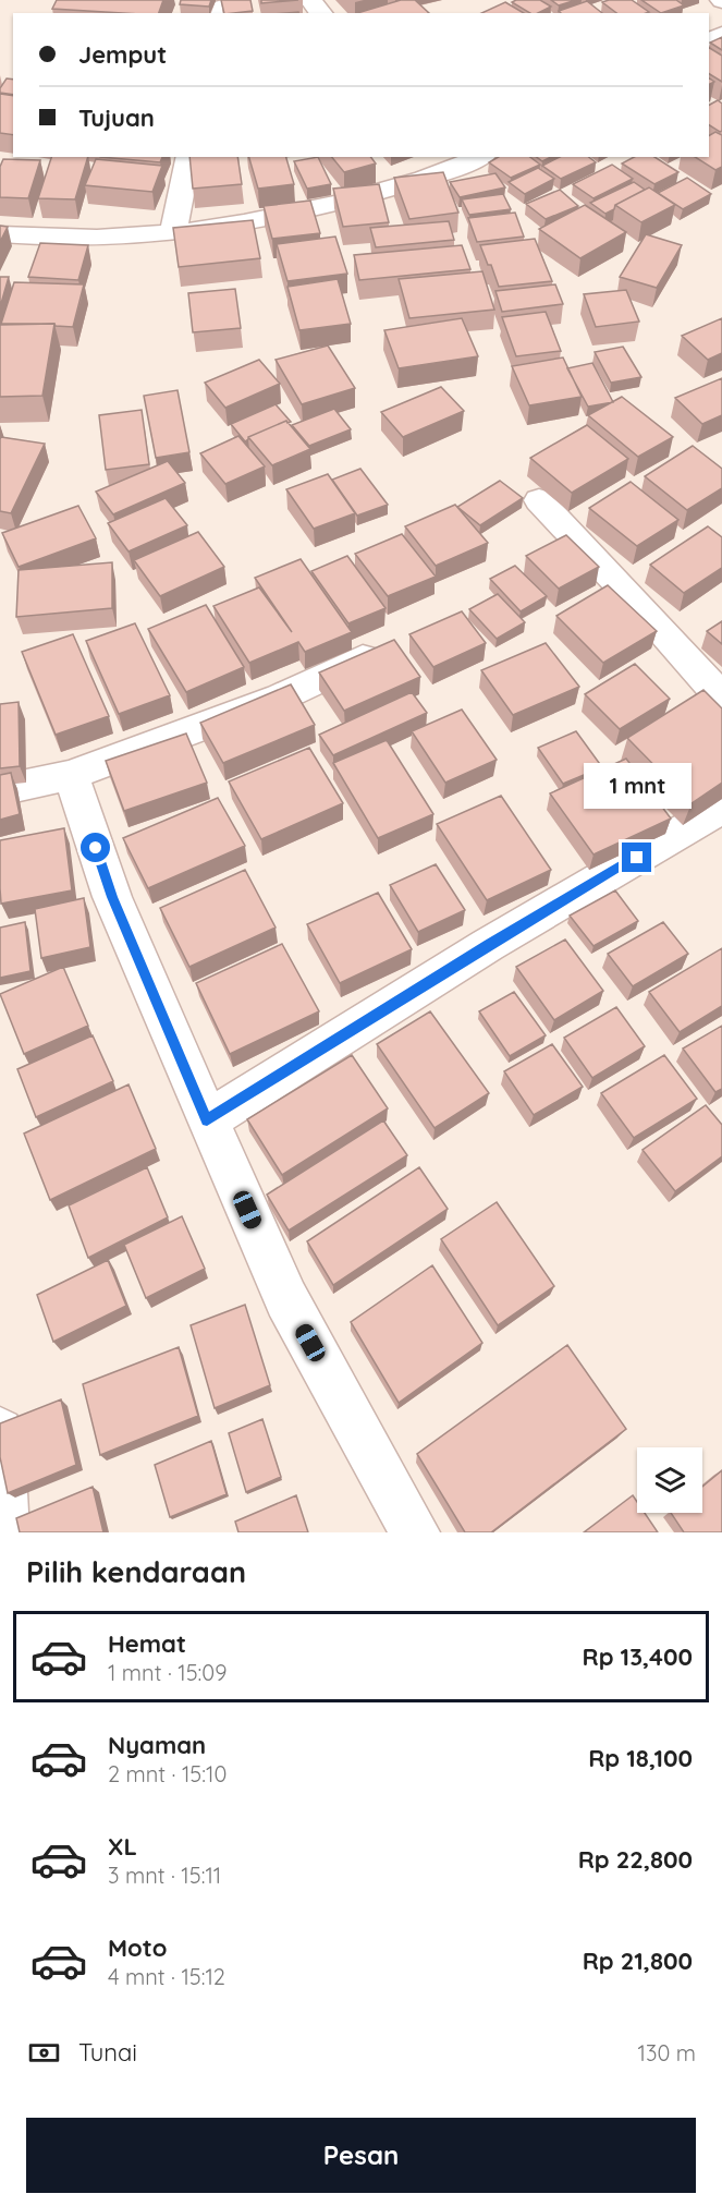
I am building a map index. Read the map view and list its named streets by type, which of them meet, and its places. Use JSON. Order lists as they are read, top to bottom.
{
  "page": {
    "banner": ["Jemput", "Tujuan"],
    "bubble": "1 mnt",
    "heading": "Pilih kendaraan",
    "list": [
      {
        "name": "Hemat",
        "note": "1 mnt · 15:09",
        "value": "Rp 13,400"
      },
      {
        "name": "Nyaman",
        "note": "2 mnt · 15:10",
        "value": "Rp 18,100"
      },
      {
        "name": "XL",
        "note": "3 mnt · 15:11",
        "value": "Rp 22,800"
      },
      {
        "name": "Moto",
        "note": "4 mnt · 15:12",
        "value": "Rp 21,800"
      }
    ],
    "pay": ["Tunai", "130 m"],
    "buttons": "Pesan"
  }
}
